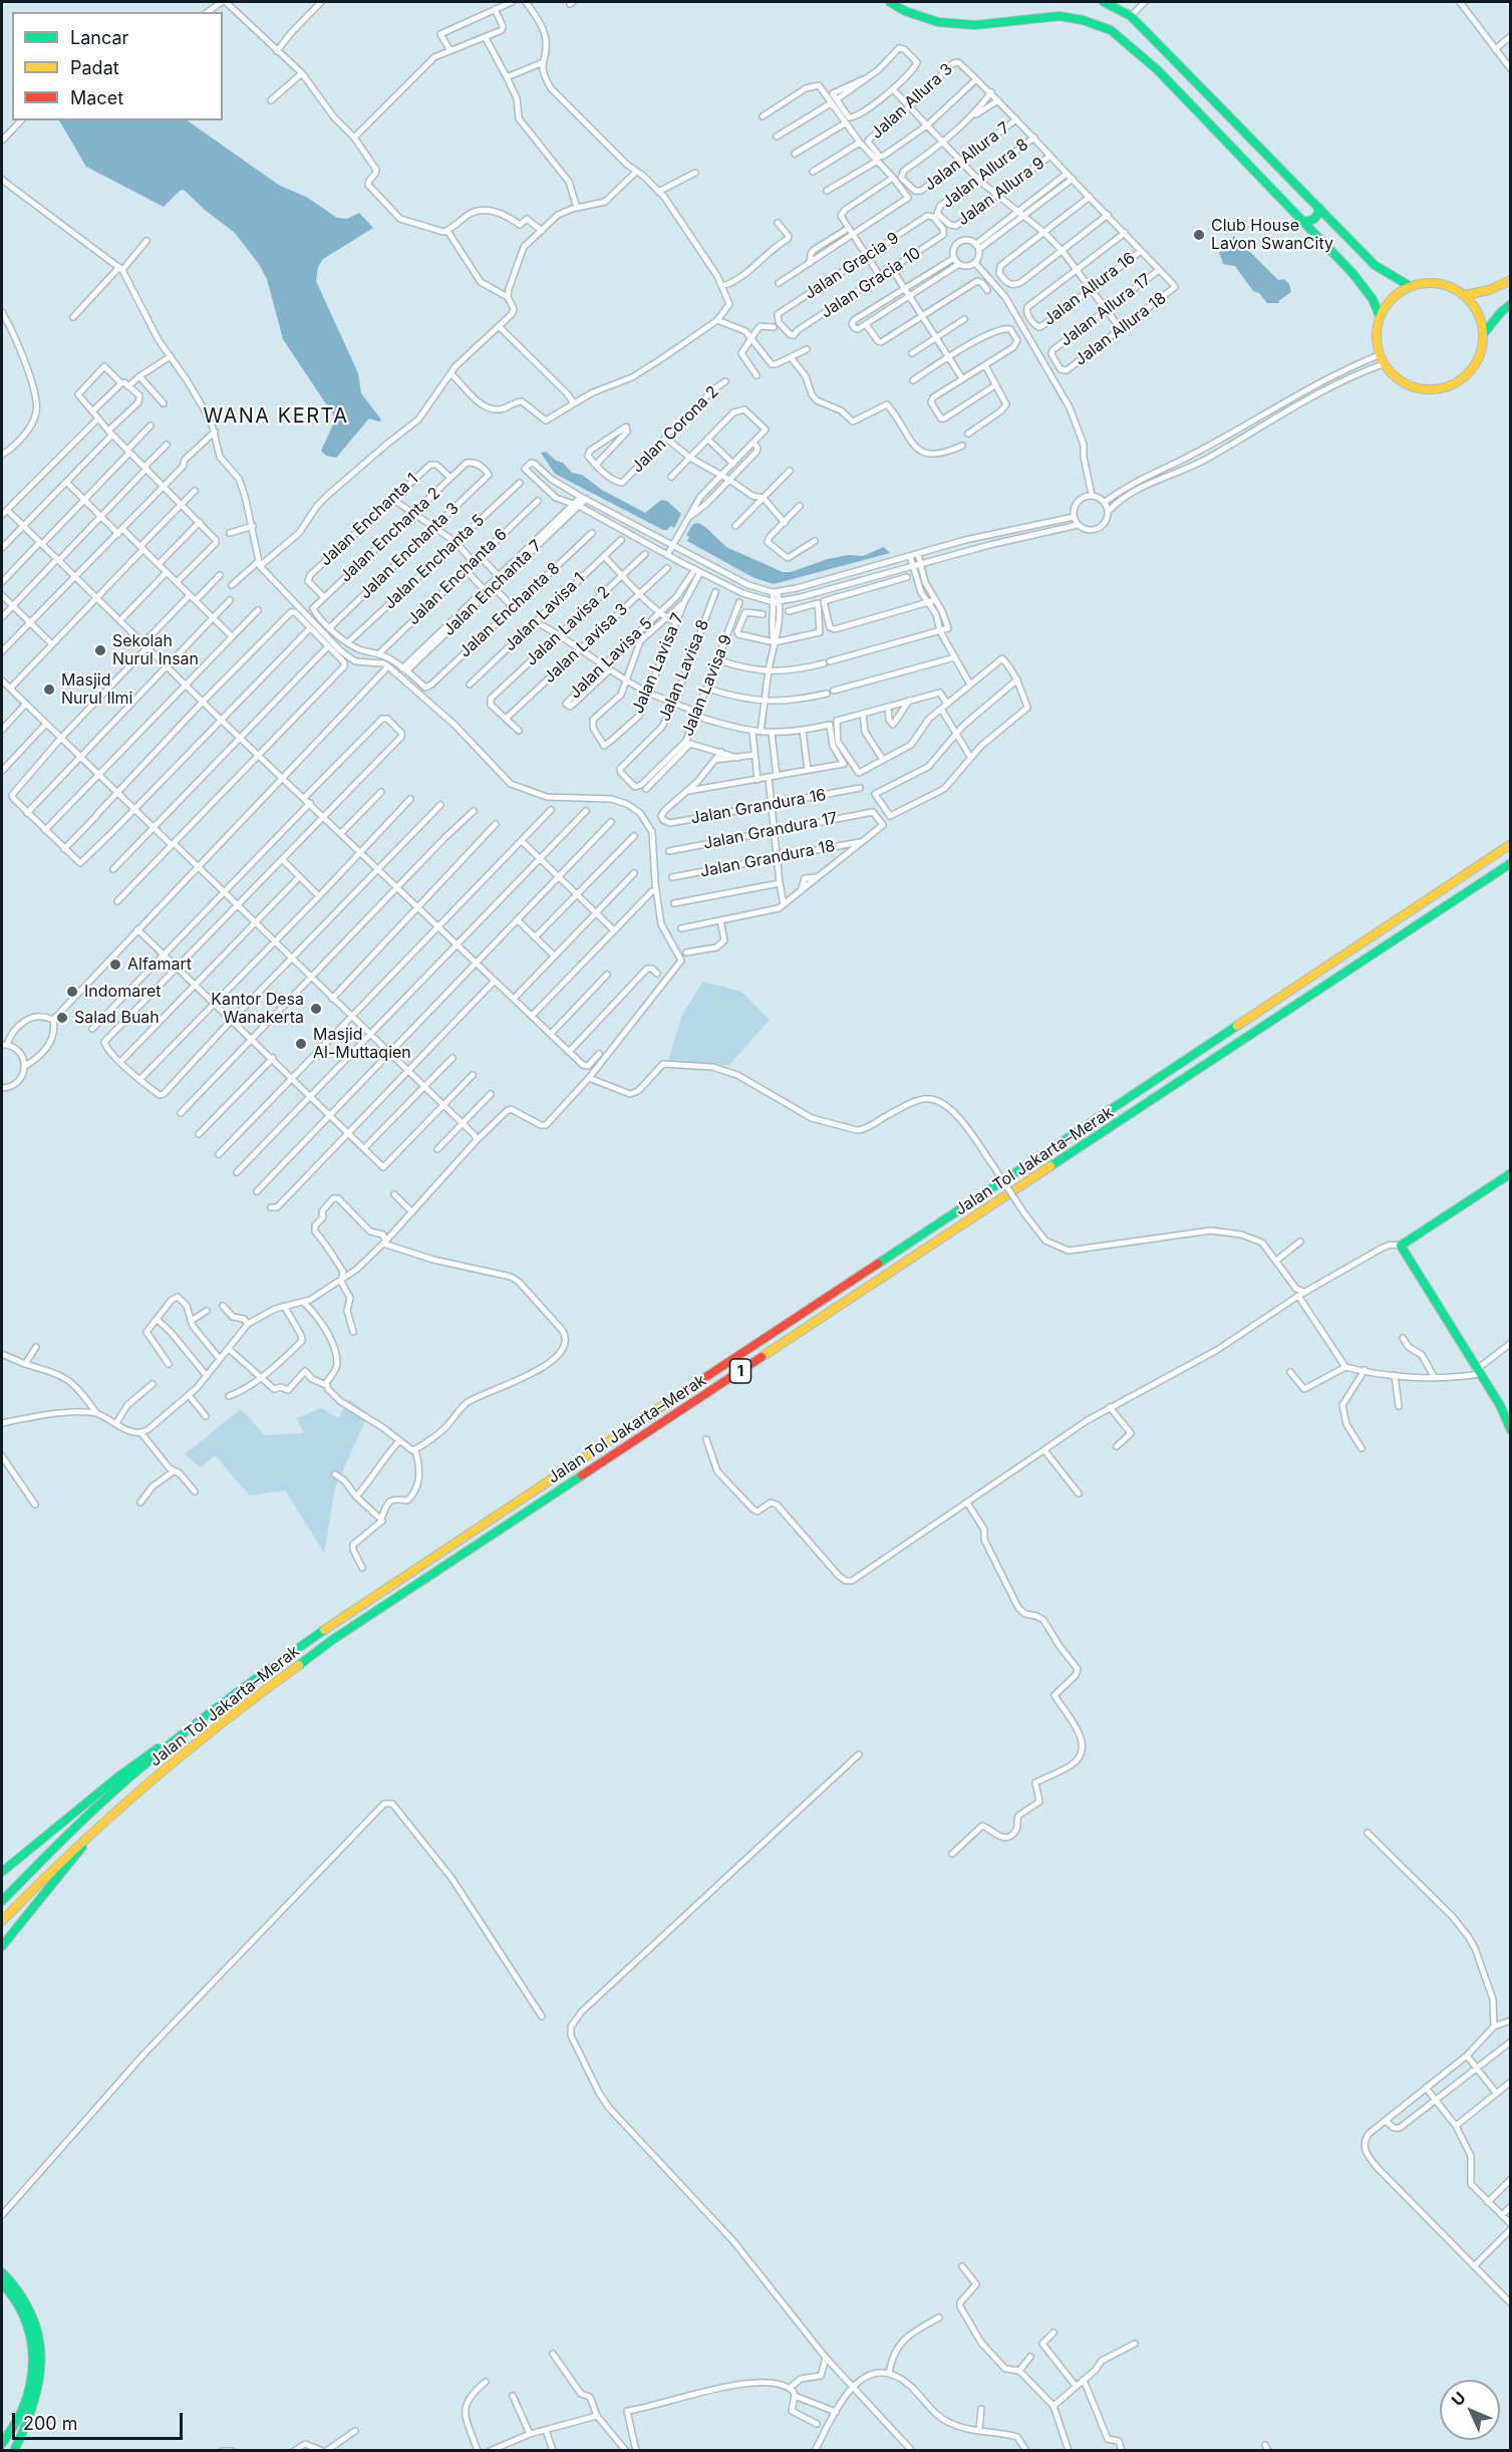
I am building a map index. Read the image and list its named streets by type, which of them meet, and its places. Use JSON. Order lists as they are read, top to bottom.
{
  "streets": {
    "main road": ["Jalan Tol Jakarta–Merak", "1"],
    "street": [
      "Jalan Allura 3",
      "Jalan Allura 7",
      "Jalan Allura 8",
      "Jalan Allura 9",
      "Jalan Gracia 9",
      "Jalan Gracia 10",
      "Jalan Allura 16",
      "Jalan Allura 17",
      "Jalan Allura 18",
      "Jalan Corona 2",
      "Jalan Enchanta 1",
      "Jalan Enchanta 2",
      "Jalan Enchanta 3",
      "Jalan Enchanta 5",
      "Jalan Enchanta 6",
      "Jalan Enchanta 7",
      "Jalan Enchanta 8",
      "Jalan Lavisa 1",
      "Jalan Lavisa 2",
      "Jalan Lavisa 3",
      "Jalan Lavisa 5",
      "Jalan Lavisa 7",
      "Jalan Lavisa 8",
      "Jalan Lavisa 9",
      "Jalan Grandura 16",
      "Jalan Grandura 17",
      "Jalan Grandura 18"
    ]
  },
  "crossings": [
    ["Jalan Allura 8", "Jalan Allura 9"],
    ["Jalan Gracia 9", "Jalan Gracia 10"],
    ["Jalan Allura 17", "Jalan Allura 18"],
    ["Jalan Enchanta 1", "Jalan Enchanta 2"],
    ["Jalan Enchanta 2", "Jalan Enchanta 3"],
    ["Jalan Enchanta 7", "Jalan Enchanta 8"],
    ["Jalan Lavisa 2", "Jalan Lavisa 3"],
    ["Jalan Lavisa 5", "Jalan Lavisa 7"],
    ["Jalan Lavisa 8", "Jalan Lavisa 9"],
    ["Jalan Grandura 17", "Jalan Grandura 18"]
  ],
  "districts": ["WANA KERTA"],
  "places": [
    "Club House Lavon SwanCity",
    "Sekolah Nurul Insan",
    "Masjid Nurul Ilmi",
    "Alfamart",
    "Indomaret",
    "Kantor Desa Wanakerta",
    "Salad Buah",
    "Masjid Al-Muttaqien"
  ],
  "legend": ["Lancar", "Padat", "Macet"],
  "scale_bar": "200 m",
  "north": "top left"
}
